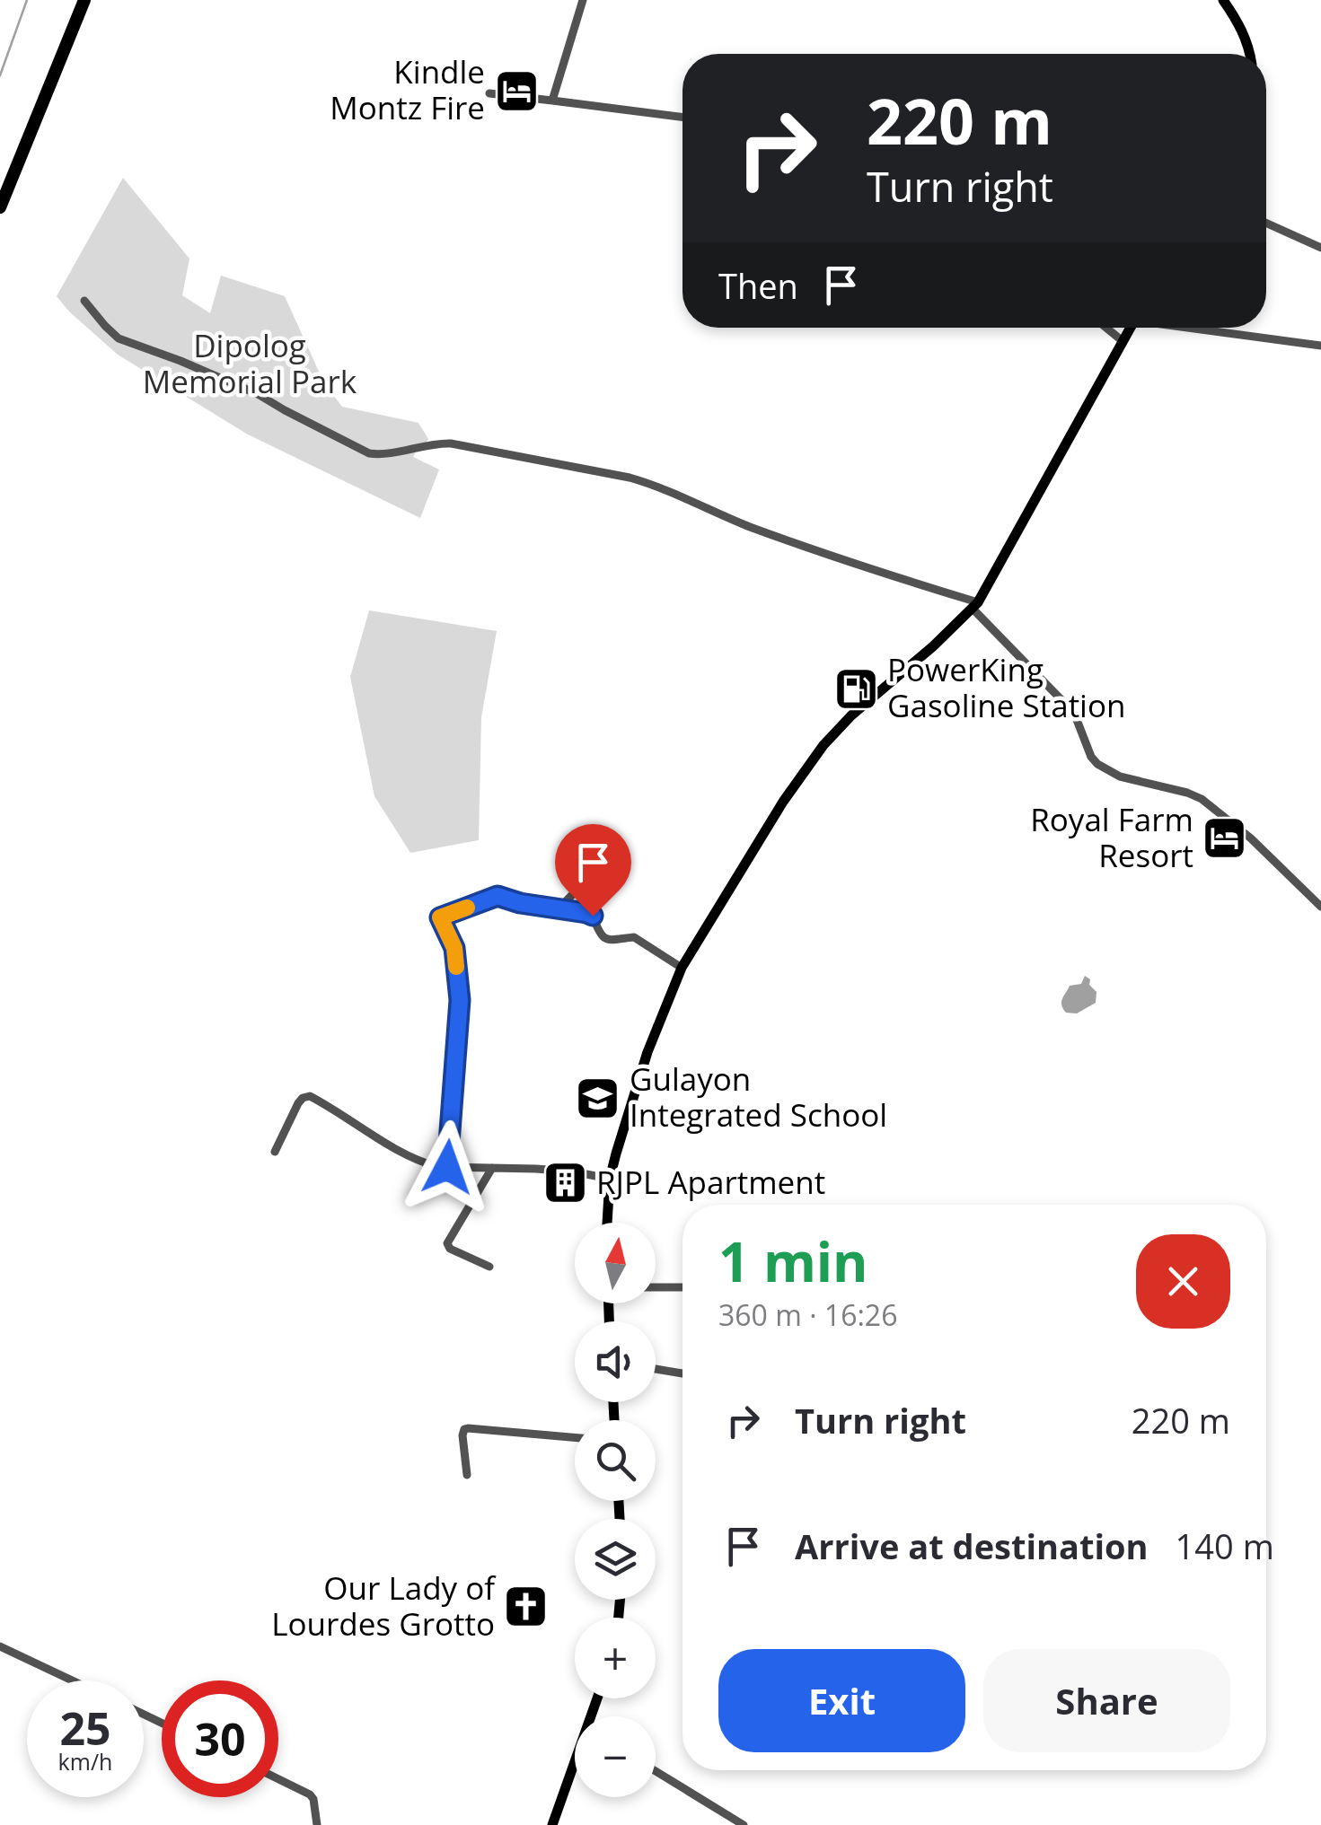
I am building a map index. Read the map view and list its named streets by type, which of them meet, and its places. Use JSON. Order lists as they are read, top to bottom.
{
  "parks": ["Dipolog Memorial Park"],
  "places": {
    "hotel": ["Kindle Montz Fire", "Royal Farm Resort"],
    "fuel station": ["PowerKing Gasoline Station"],
    "school or university": ["Gulayon Integrated School"],
    "building": ["RJPL Apartment"],
    "church": ["Our Lady of Lourdes Grotto"]
  },
  "north": "top",
  "page": {
    "turn": ["220 m", "Turn right"],
    "then": "Then",
    "heading": ["1 min", "360 m · 16:26"],
    "map_buttons": ["+", "−"],
    "list": [
      {
        "name": "Turn right",
        "value": "220 m"
      },
      {
        "name": "Arrive at destination",
        "value": "140 m"
      }
    ],
    "buttons": ["Exit", "Share"],
    "speed": "25 km/h",
    "limit": "30"
  }
}
